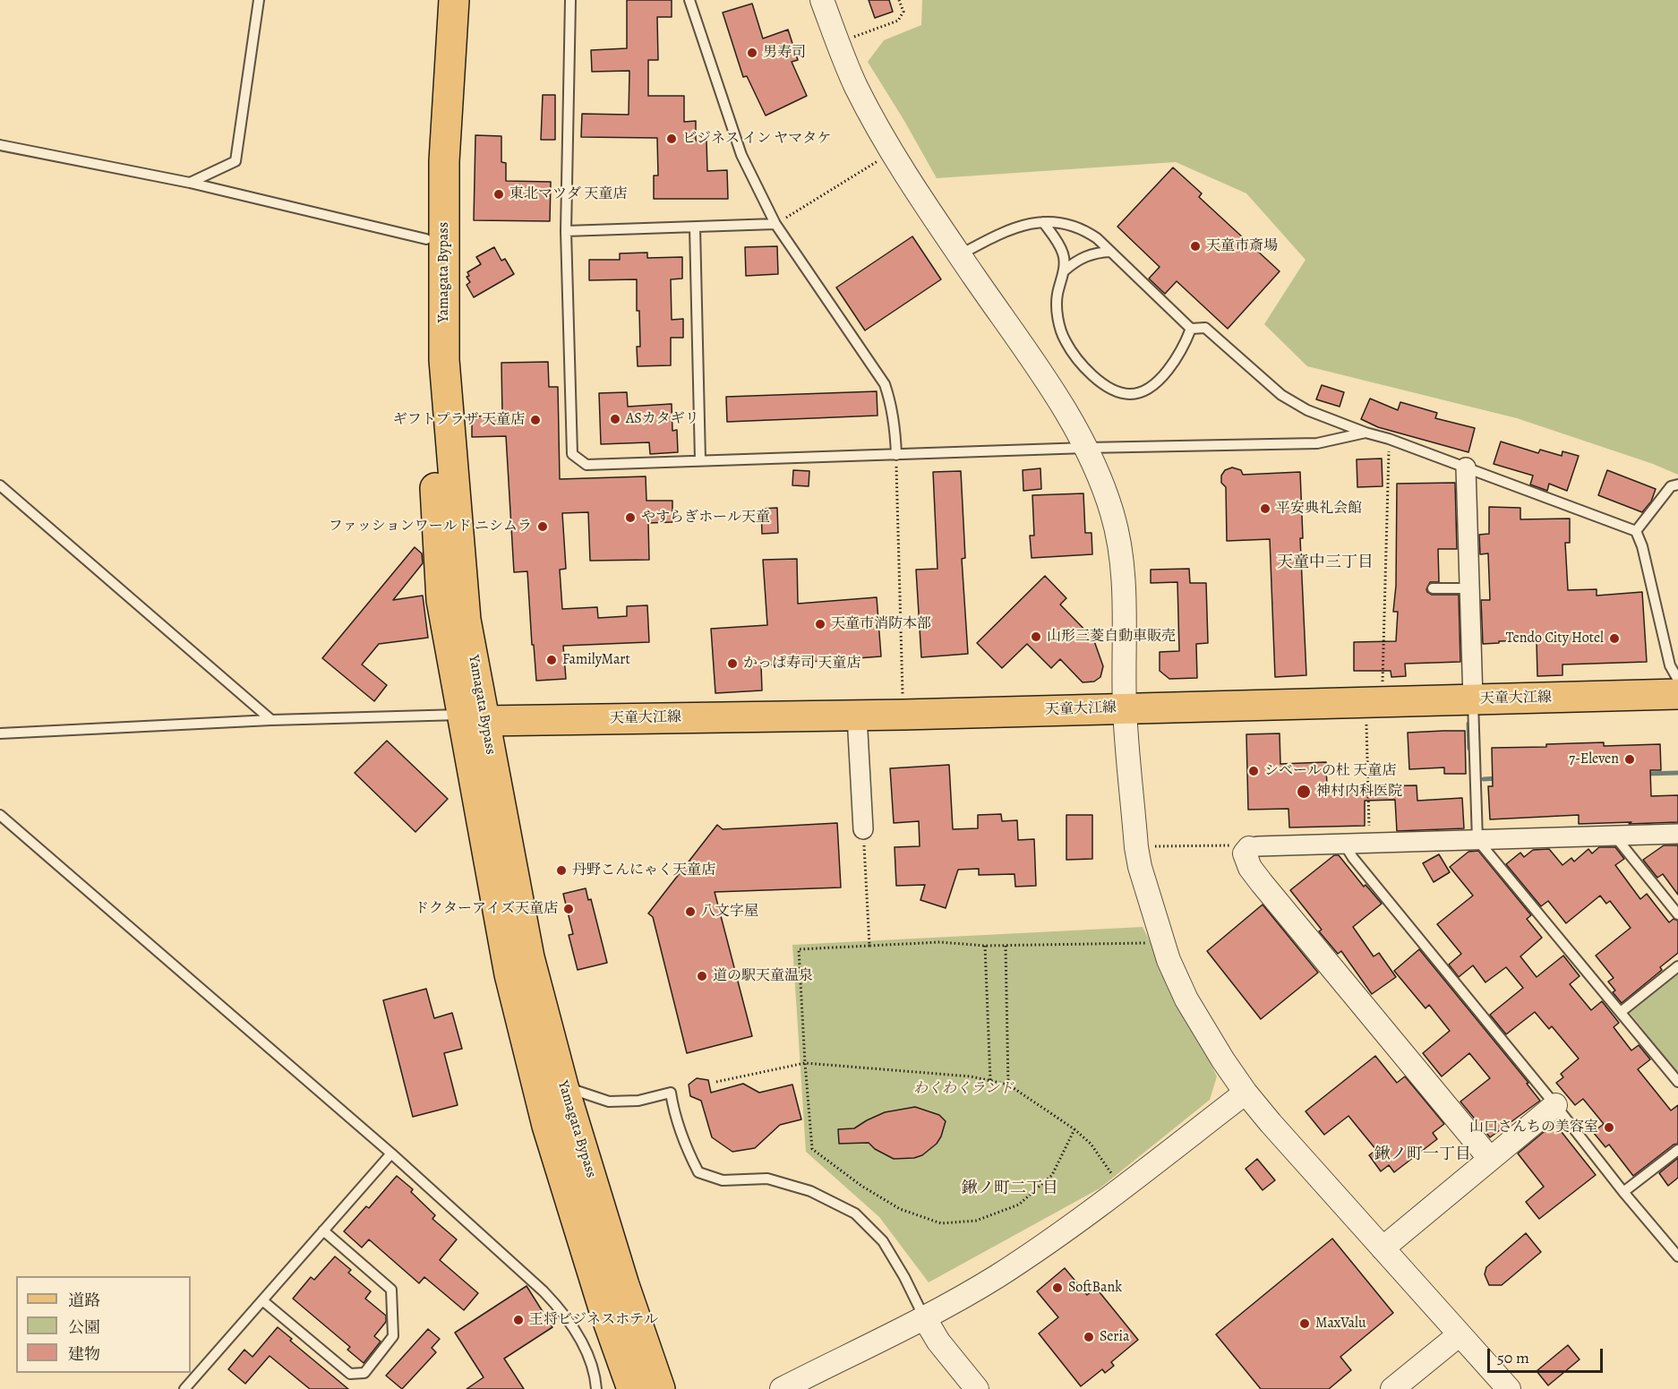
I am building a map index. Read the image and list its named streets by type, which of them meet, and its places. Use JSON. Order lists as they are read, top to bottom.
{
  "streets": {
    "main road": ["Yamagata Bypass", "天童大江線"]
  },
  "crossings": [
    ["Yamagata Bypass", "天童大江線"]
  ],
  "districts": ["天童中三丁目", "鍬ノ町一丁目", "鍬ノ町二丁目"],
  "parks": ["わくわくランド"],
  "places": [
    "男寿司",
    "ビジネス イン ヤマタケ",
    "東北マツダ 天童店",
    "天童市斎場",
    "ASカタギリ",
    "ギフトプラザ 天童店",
    "平安典礼会館",
    "やすらぎホール天童",
    "ファッションワールド ニシムラ",
    "天童市消防本部",
    "山形三菱自動車販売",
    "Tendo City Hotel",
    "FamilyMart",
    "かっぱ寿司 天童店",
    "7-Eleven",
    "シベールの杜 天童店",
    "神村内科医院",
    "丹野こんにゃく天童店",
    "ドクターアイズ天童店",
    "八文字屋",
    "道の駅天童温泉",
    "山口さんちの美容室",
    "SoftBank",
    "王将ビジネスホテル",
    "MaxValu",
    "Seria"
  ],
  "legend": ["道路", "公園", "建物"],
  "scale_bar": "50 m"
}
